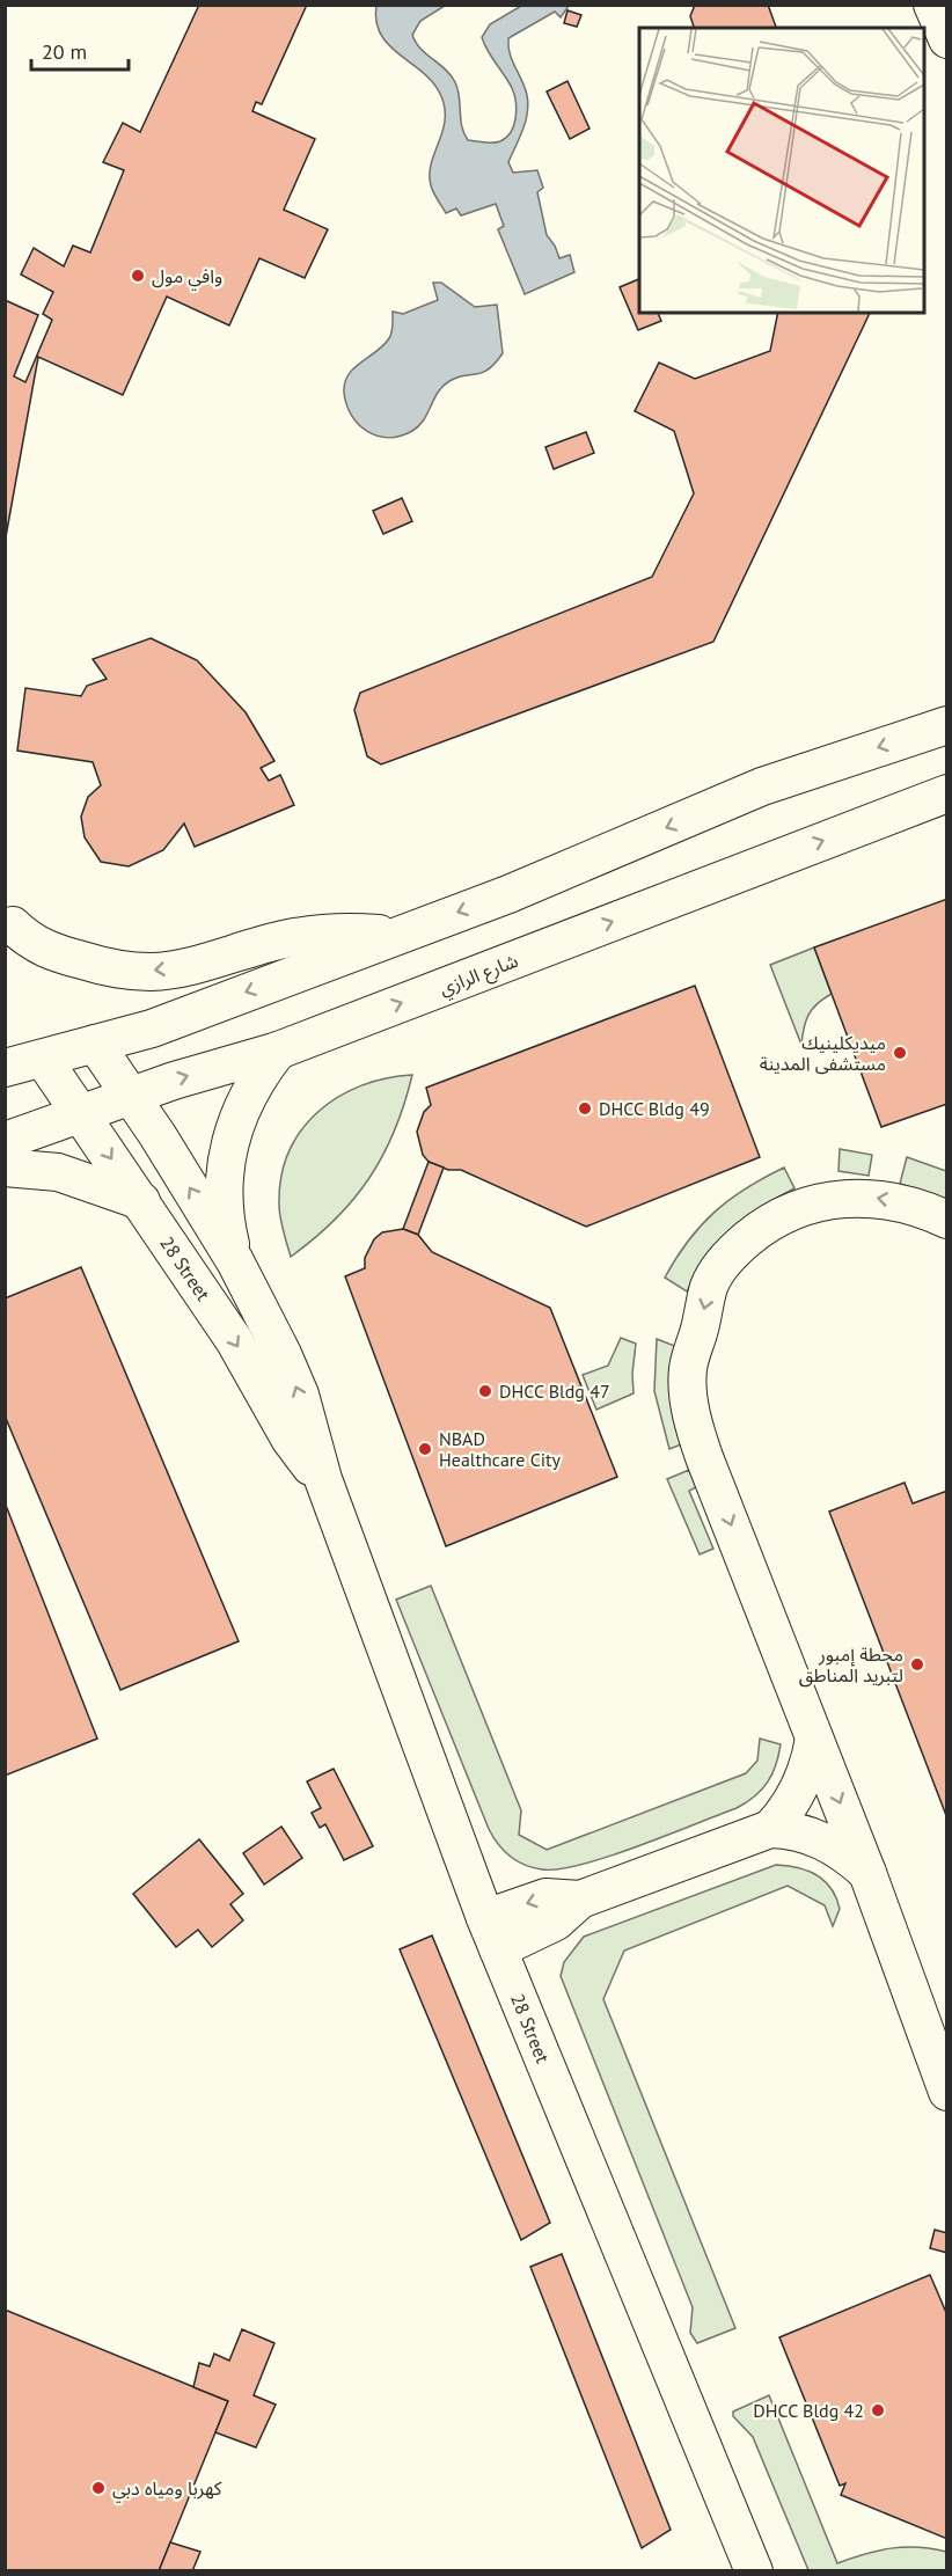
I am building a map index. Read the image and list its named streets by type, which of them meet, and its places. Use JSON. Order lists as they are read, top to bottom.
{
  "streets": {
    "street": ["شارع الرازي", "28 Street"]
  },
  "crossings": [
    ["شارع الرازي", "28 Street"]
  ],
  "places": [
    "وافي مول",
    "ميديكلينيك مستشفى المدينة",
    "DHCC Bldg 49",
    "DHCC Bldg 47",
    "NBAD Healthcare City",
    "محطة إمبور لتبريد المناطق",
    "DHCC Bldg 42",
    "كهربا ومياه دبي"
  ],
  "scale_bar": "20 m"
}
